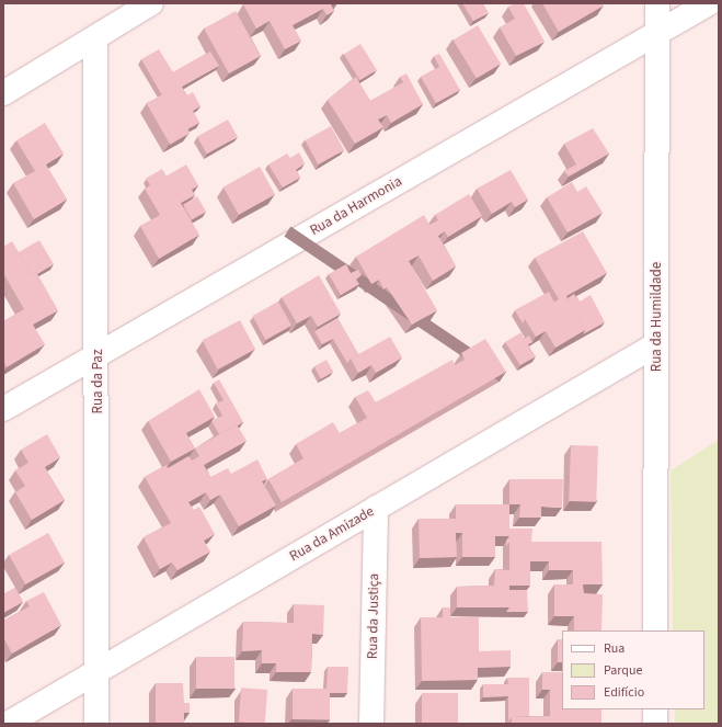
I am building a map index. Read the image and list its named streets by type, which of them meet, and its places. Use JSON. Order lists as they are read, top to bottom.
{
  "streets": {
    "street": [
      "Rua da Harmonia",
      "Rua da Humildade",
      "Rua da Paz",
      "Rua da Amizade",
      "Rua da Justiça"
    ]
  },
  "crossings": [
    ["Rua da Harmonia", "Rua da Humildade"],
    ["Rua da Harmonia", "Rua da Paz"],
    ["Rua da Humildade", "Rua da Amizade"],
    ["Rua da Paz", "Rua da Amizade"],
    ["Rua da Amizade", "Rua da Justiça"]
  ],
  "legend": ["Rua", "Parque", "Edifício"]
}
